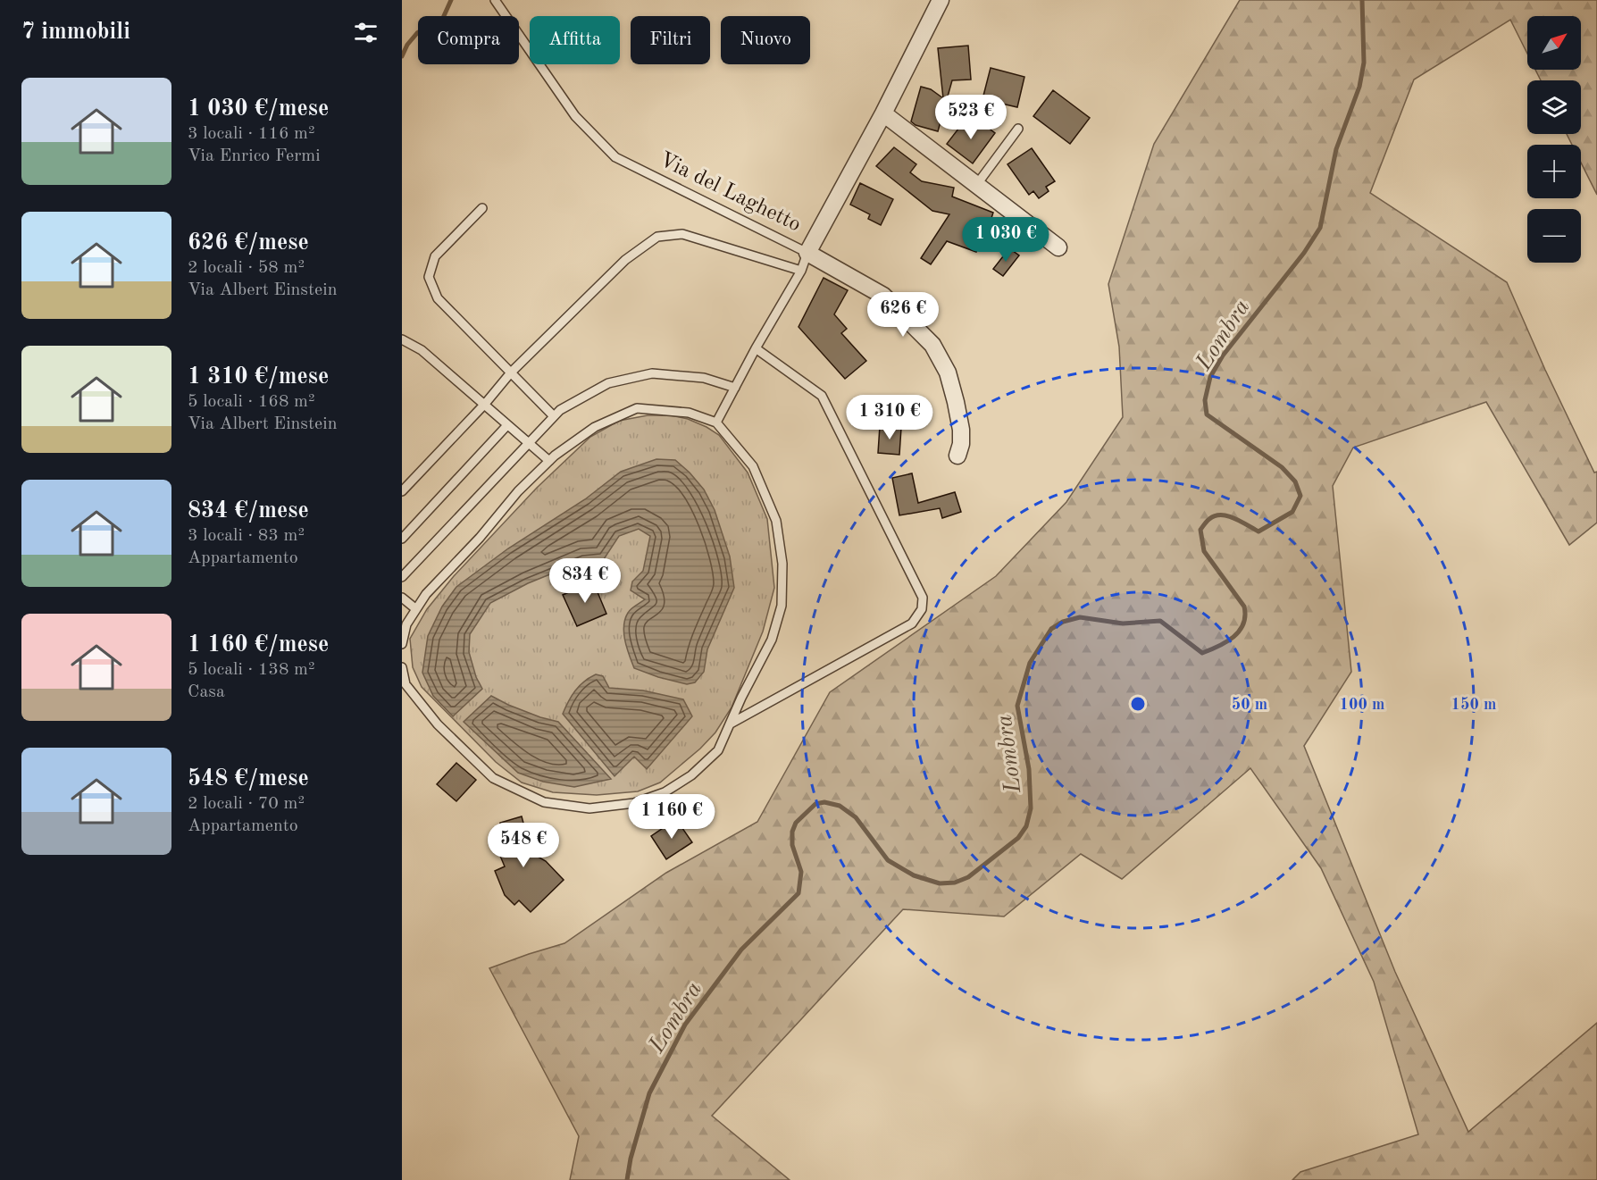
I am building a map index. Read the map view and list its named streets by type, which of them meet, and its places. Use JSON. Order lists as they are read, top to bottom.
{
  "streets": {
    "street": ["Via del Laghetto"]
  },
  "water": ["Lombra"],
  "north": "top right",
  "page": {
    "heading": "7 immobili",
    "map_buttons": ["+", "−"],
    "chip": [
      "Compra",
      "Affitta",
      "Filtri",
      "Nuovo"
    ],
    "list": [
      {
        "name": "1 030 €/mese",
        "note": "3 locali · 116 m² · Via Enrico Fermi"
      },
      {
        "name": "626 €/mese",
        "note": "2 locali · 58 m² · Via Albert Einstein"
      },
      {
        "name": "1 310 €/mese",
        "note": "5 locali · 168 m² · Via Albert Einstein"
      },
      {
        "name": "834 €/mese",
        "note": "3 locali · 83 m² · Appartamento"
      },
      {
        "name": "1 160 €/mese",
        "note": "5 locali · 138 m² · Casa"
      },
      {
        "name": "548 €/mese",
        "note": "2 locali · 70 m² · Appartamento"
      }
    ],
    "price": [
      "523 €",
      "1 030 €",
      "626 €",
      "1 310 €",
      "834 €",
      "1 160 €",
      "548 €"
    ]
  },
  "rings": ["50 m", "100 m", "150 m"]
}
